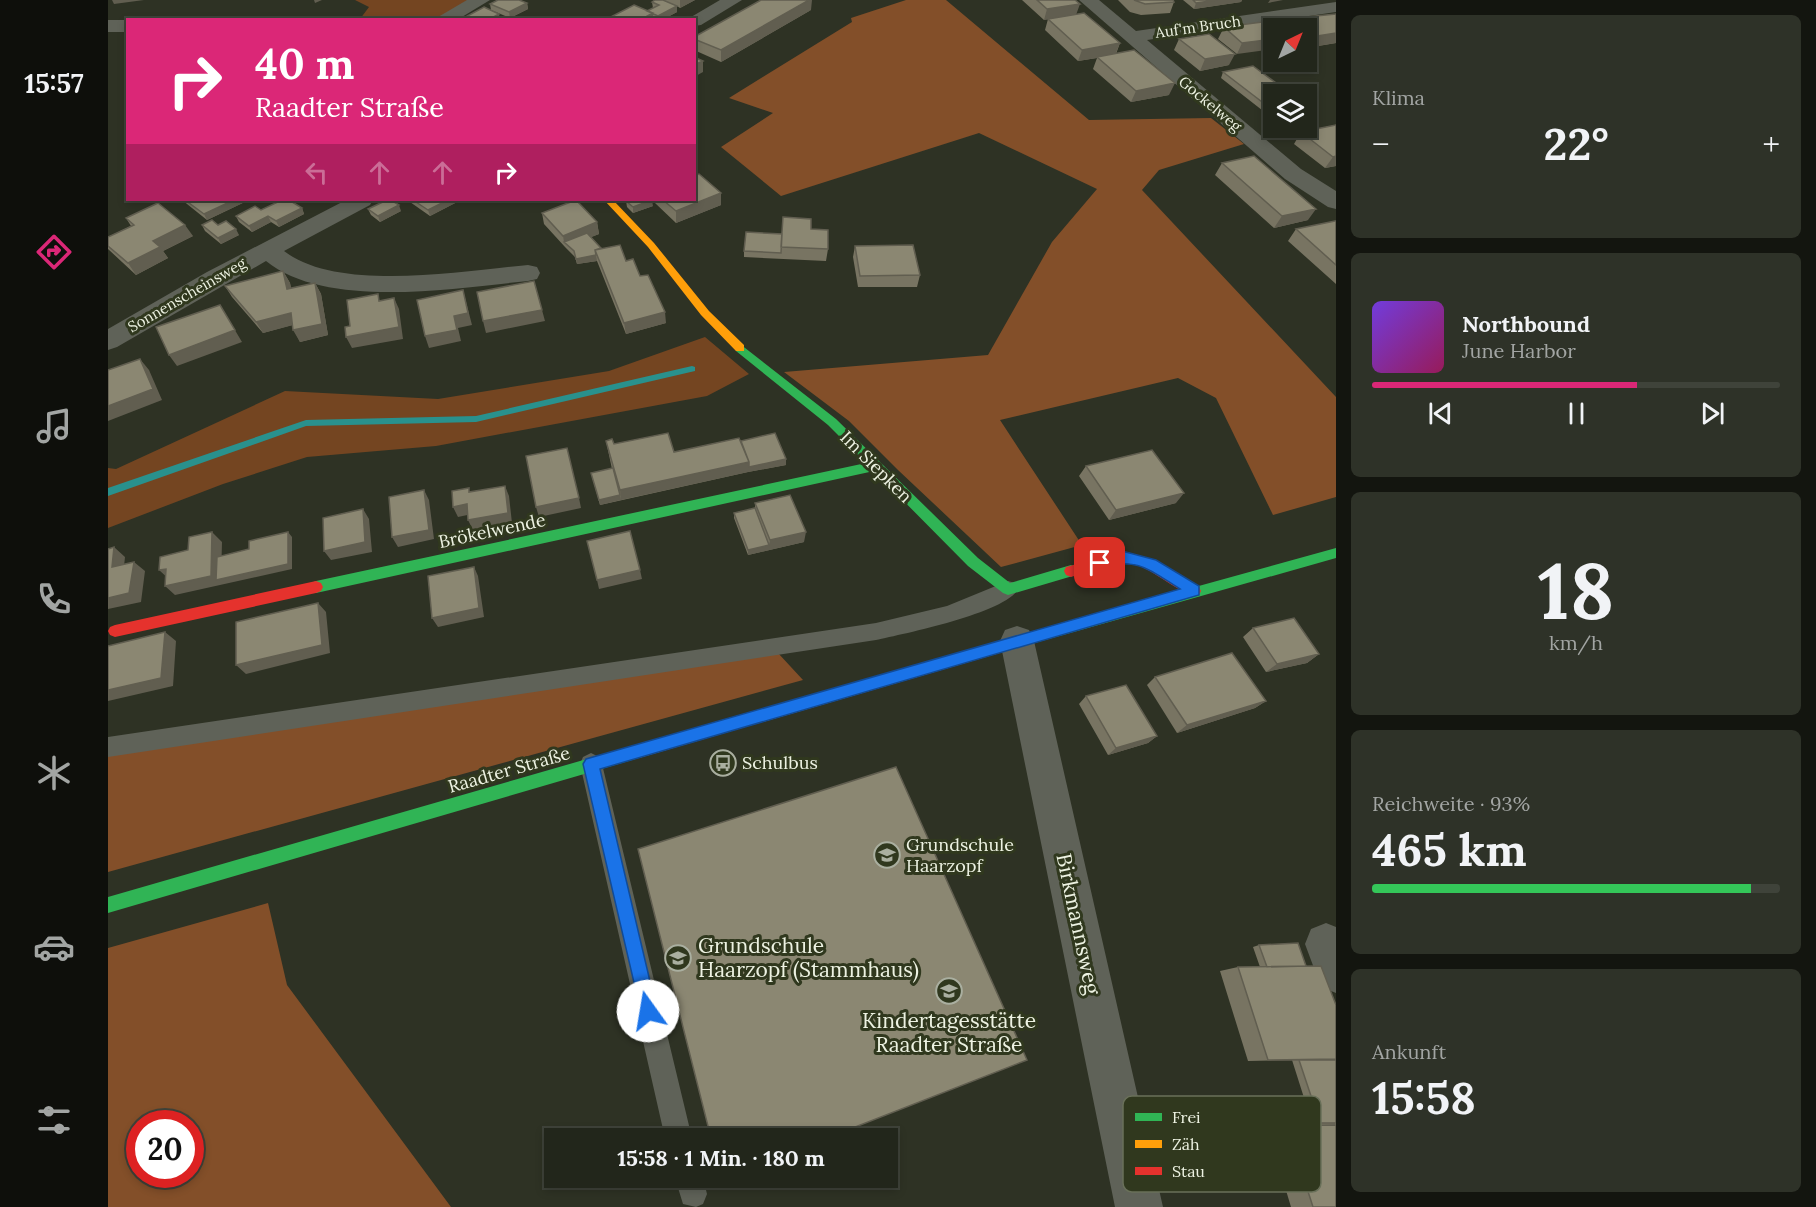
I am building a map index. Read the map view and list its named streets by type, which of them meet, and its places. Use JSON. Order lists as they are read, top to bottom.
{
  "streets": {
    "street": [
      "Auf'm Bruch",
      "Gockelweg",
      "Sonnenscheinsweg",
      "Im Siepken",
      "Brökelwende",
      "Raadter Straße",
      "Birkmannsweg"
    ]
  },
  "crossings": [
    ["Auf'm Bruch", "Gockelweg"],
    ["Im Siepken", "Brökelwende"],
    ["Raadter Straße", "Birkmannsweg"]
  ],
  "places": {
    "bus stop": ["Schulbus"],
    "school or university": ["Grundschule Haarzopf", "Grundschule Haarzopf (Stammhaus)", "Kindertagesstätte Raadter Straße"]
  },
  "legend": ["Frei", "Zäh", "Stau"],
  "north": "top right",
  "page": {
    "tabs": "15:57",
    "tile": [
      "Klima",
      ["18", "km/h"],
      ["Reichweite · 93%", "465 km"],
      ["Ankunft", "15:58"]
    ],
    "turn": ["40 m", "Raadter Straße"],
    "heat": ["−", "22°", "+"],
    "song": ["Northbound", "June Harbor"],
    "limit": "20",
    "trip": "15:58 · 1 Min. · 180 m"
  }
}
